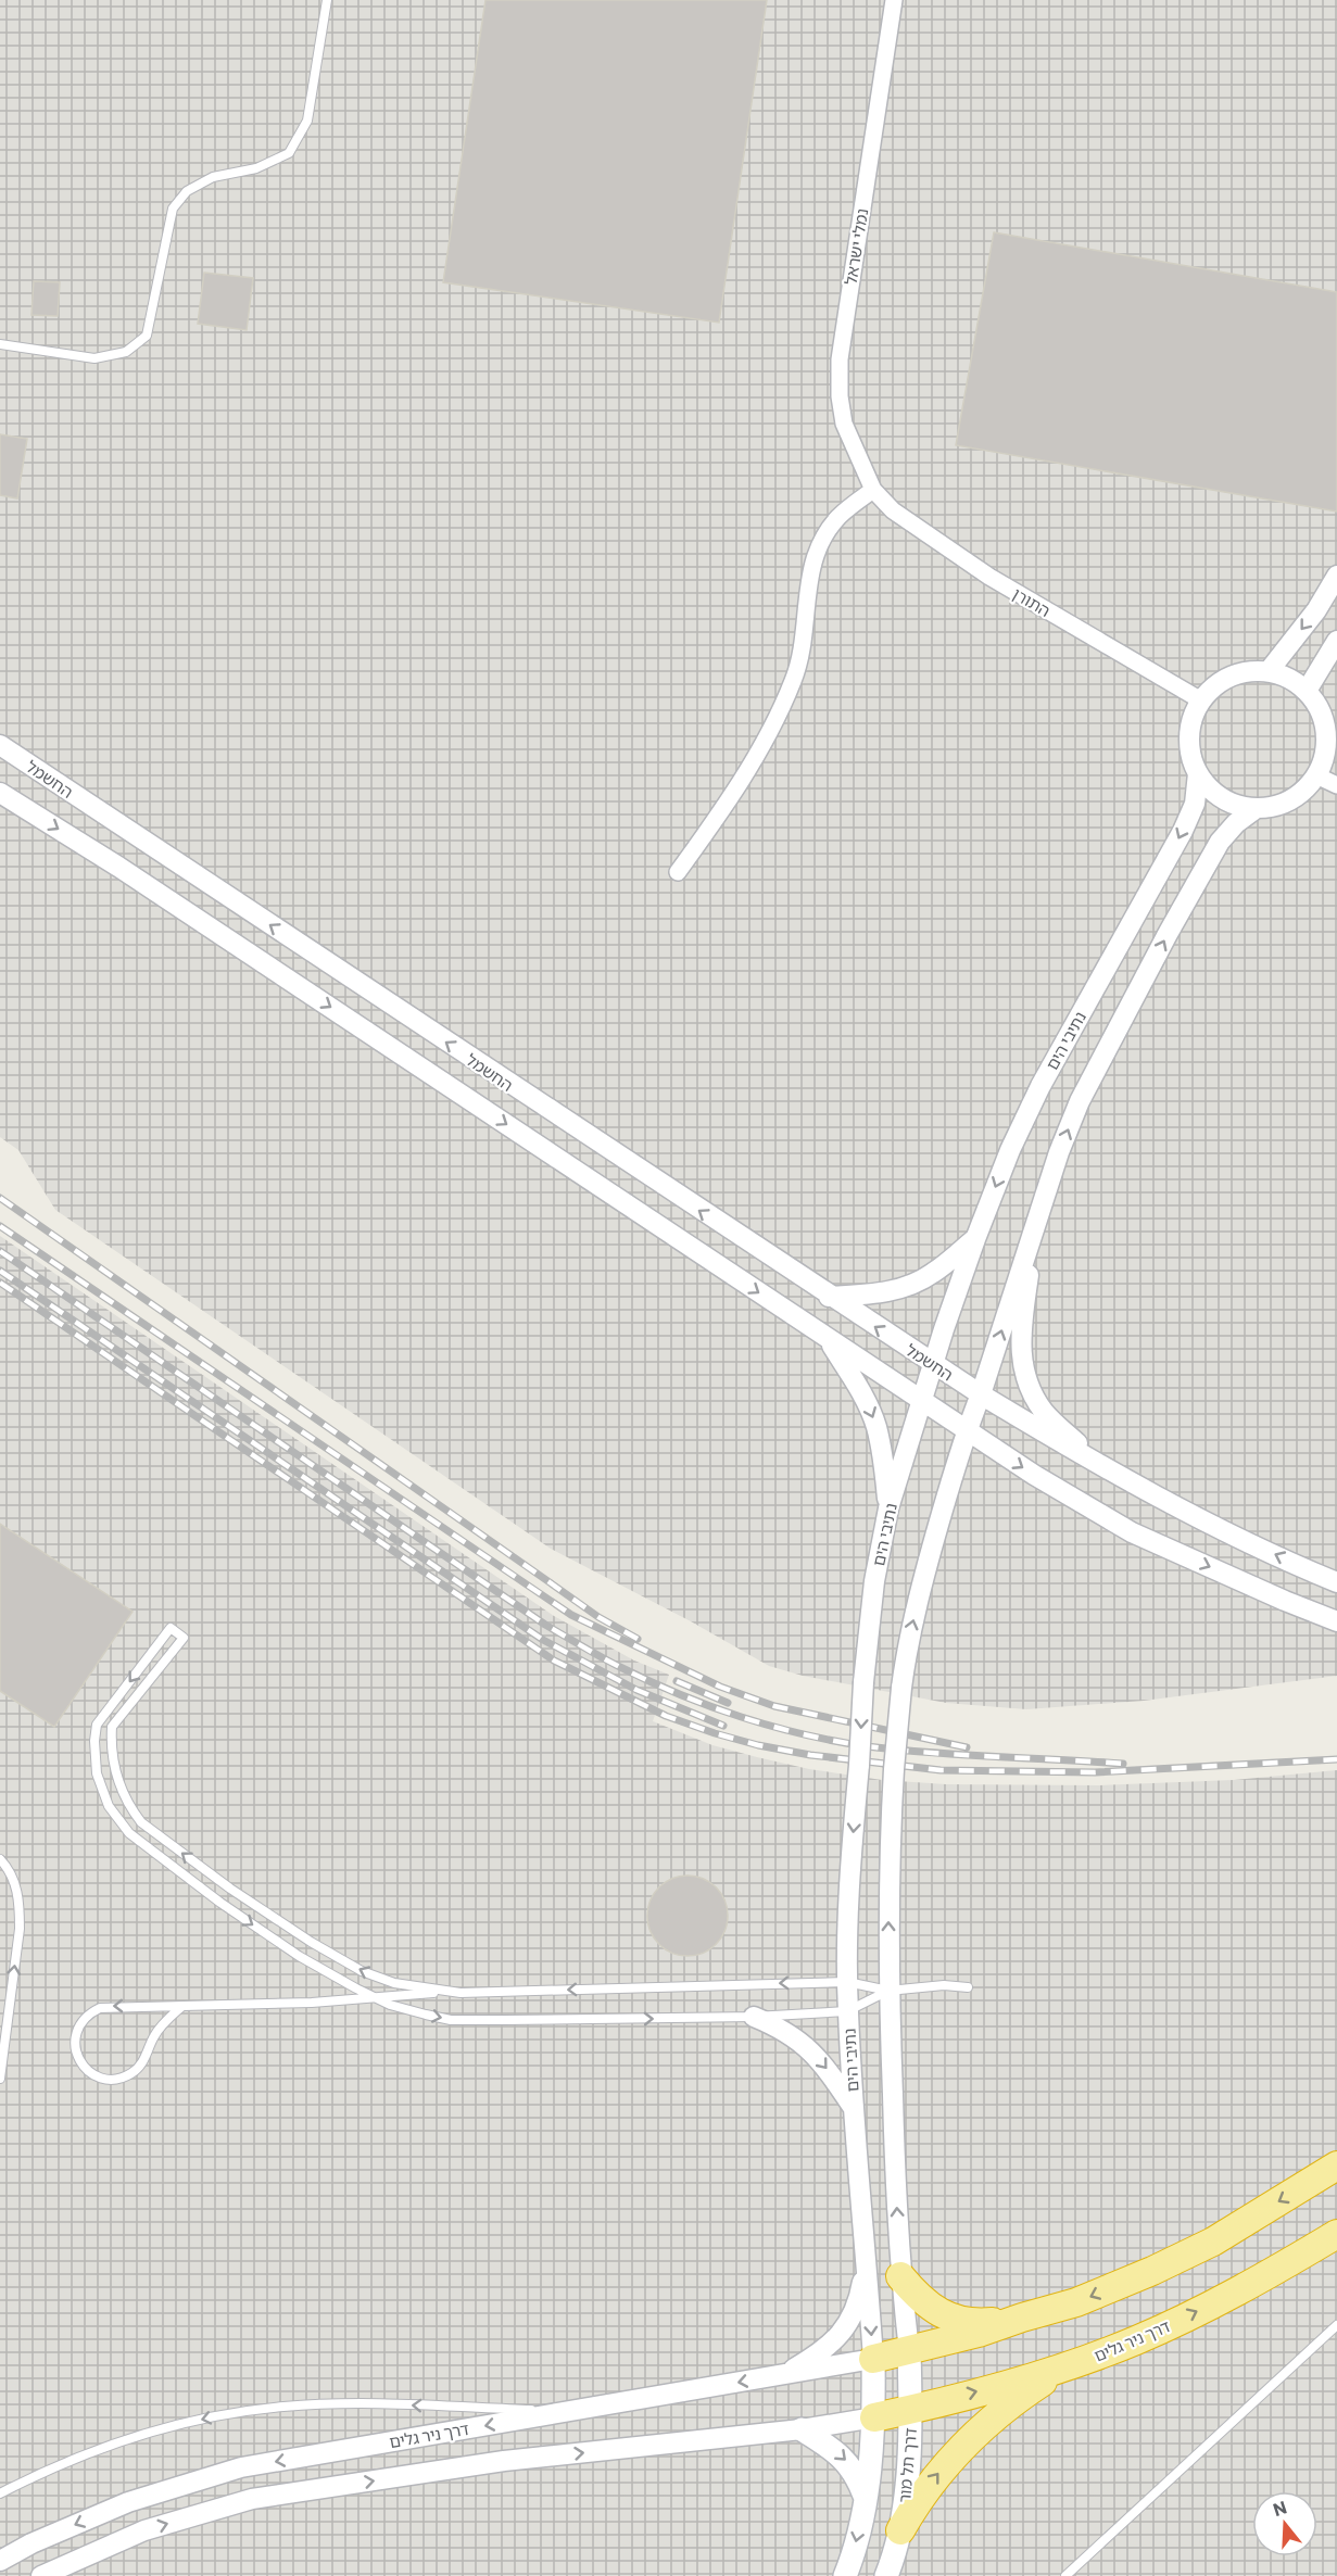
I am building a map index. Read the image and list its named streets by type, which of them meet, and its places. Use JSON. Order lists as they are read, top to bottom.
{
  "streets": {
    "highway": ["דרך ניר גלים"],
    "main road": ["דרך תל מור"],
    "street": [
      "נמלי ישראל",
      "התורן",
      "החשמל",
      "נתיבי הים"
    ]
  },
  "crossings": [
    ["נמלי ישראל", "התורן"],
    ["התורן", "נתיבי הים"],
    ["החשמל", "נתיבי הים"],
    ["נתיבי הים", "דרך ניר גלים"],
    ["דרך ניר גלים", "דרך תל מור"]
  ],
  "north": "top"
}
